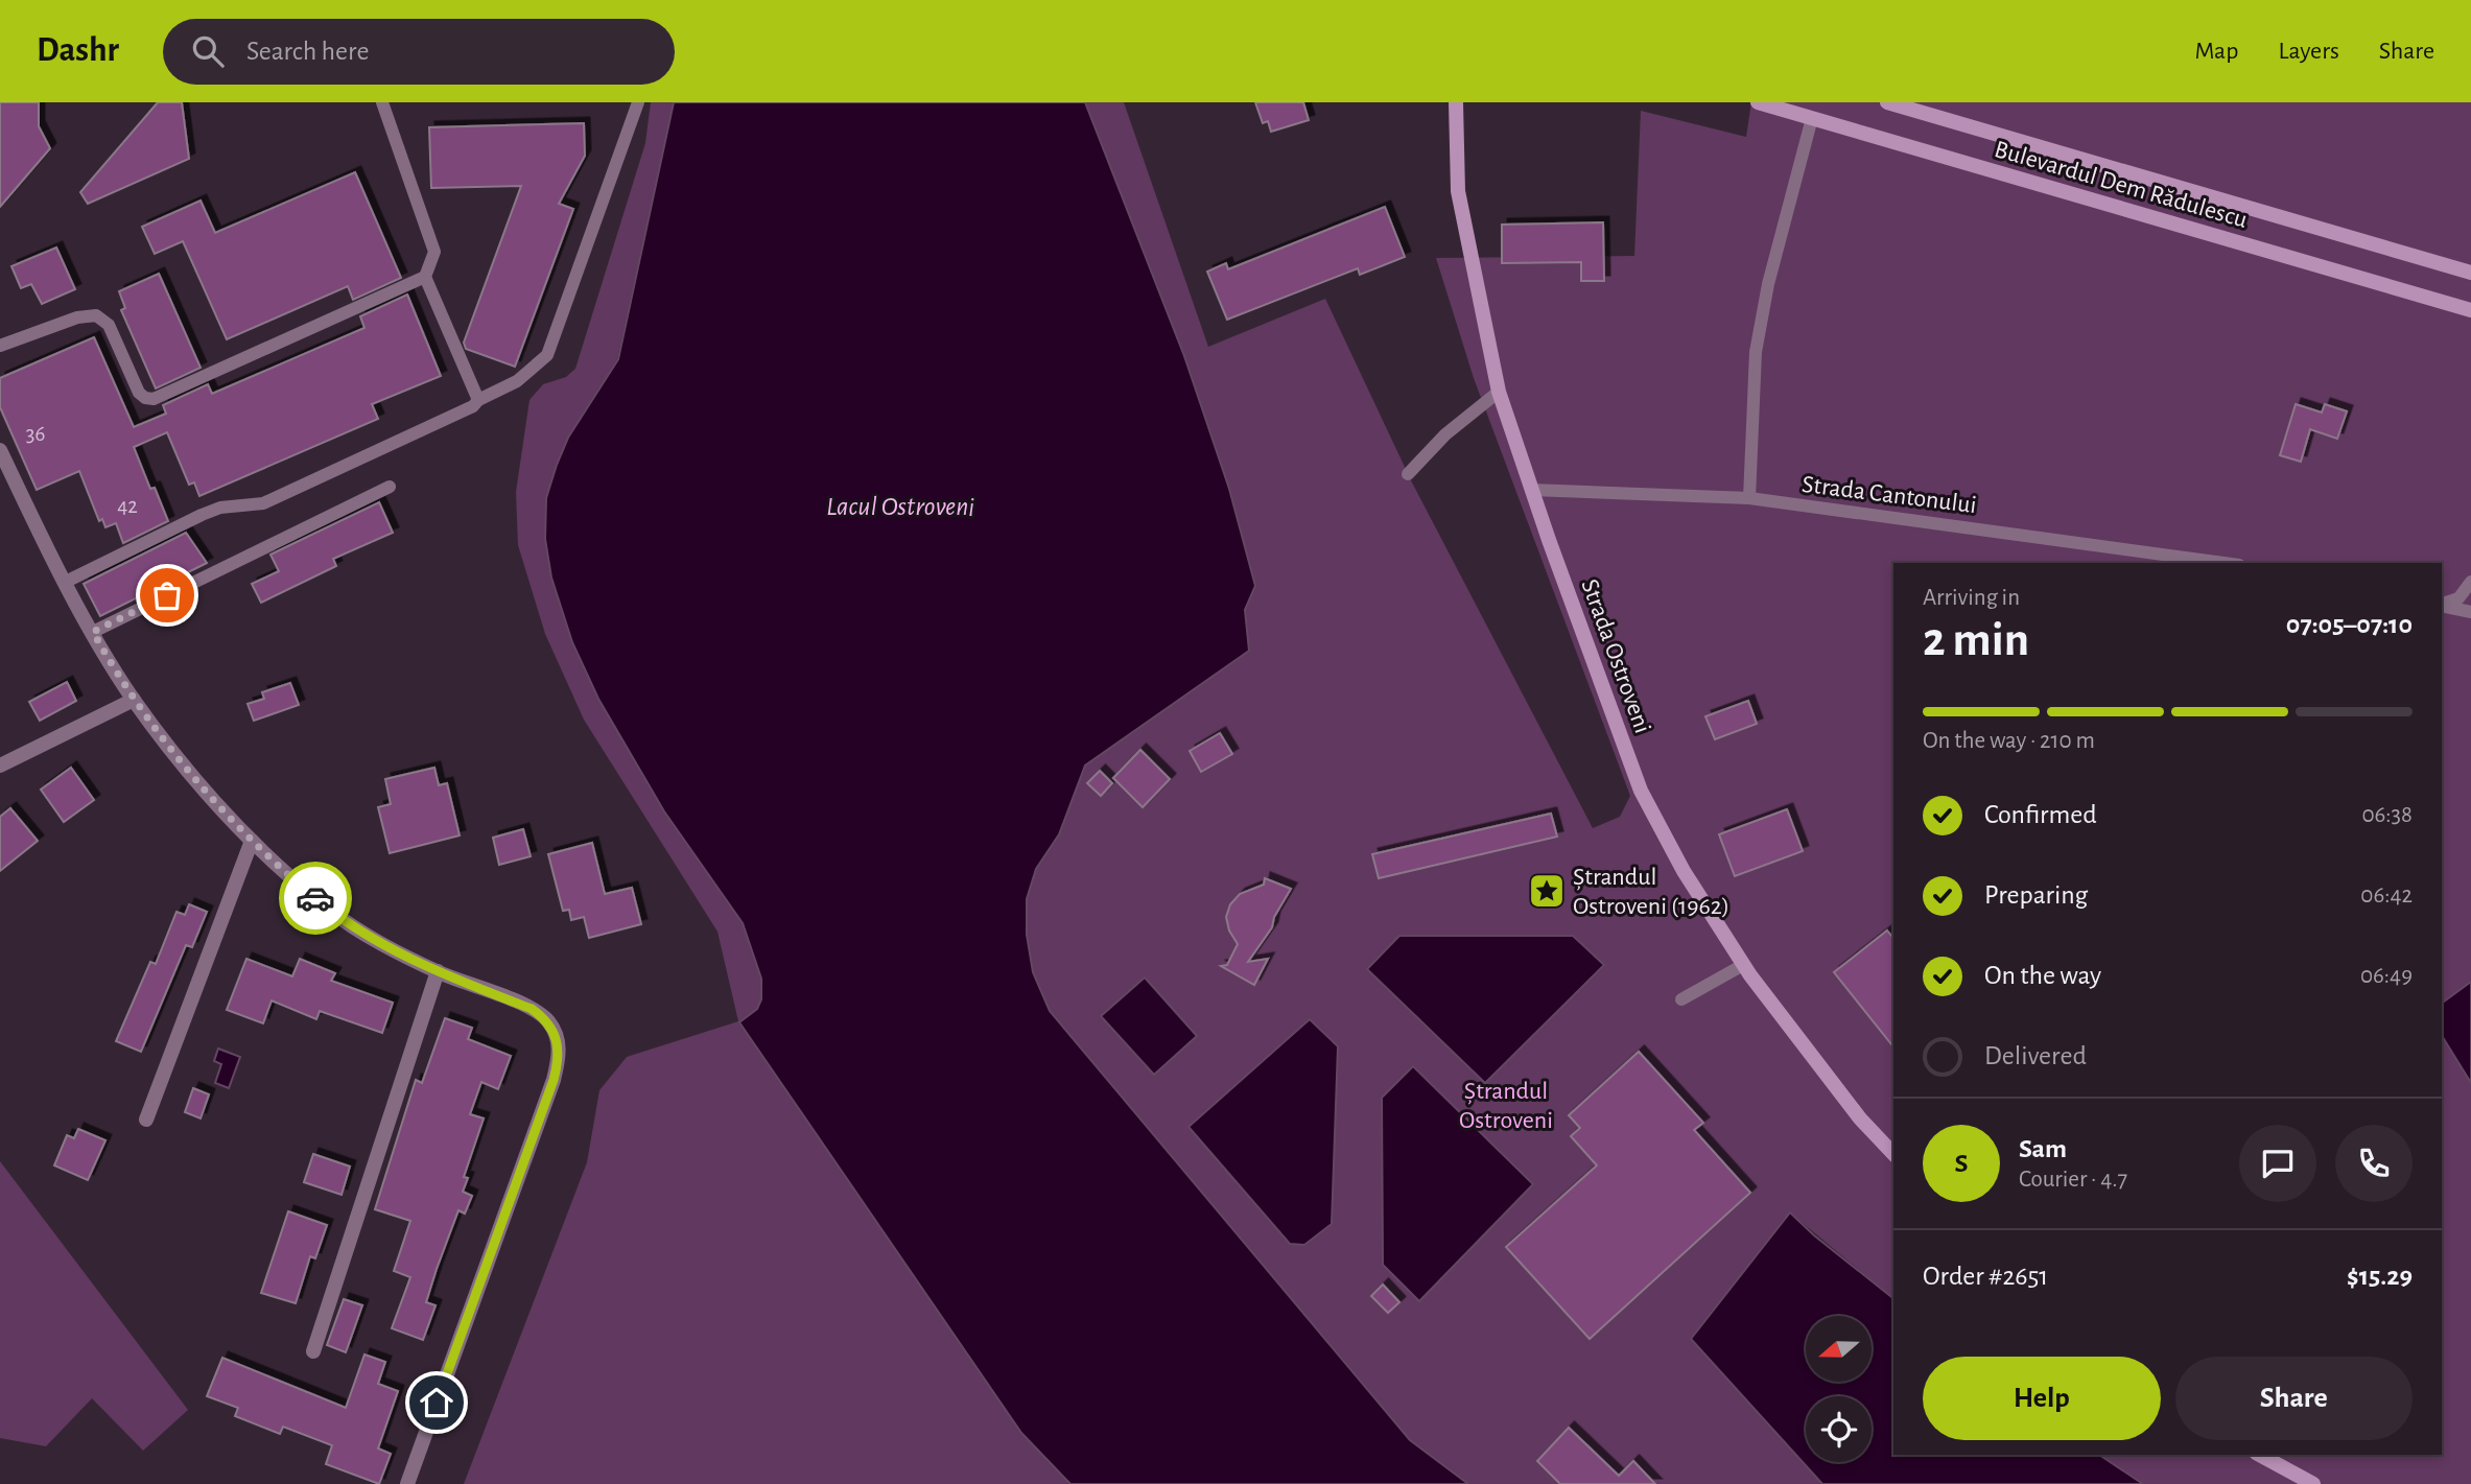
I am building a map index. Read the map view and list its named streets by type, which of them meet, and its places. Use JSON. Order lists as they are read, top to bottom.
{
  "streets": {
    "main road": ["Bulevardul Dem Rădulescu", "Strada Ostroveni"],
    "lane": ["Strada Cantonului"]
  },
  "crossings": [
    ["Strada Cantonului", "Strada Ostroveni"]
  ],
  "water": ["Lacul Ostroveni"],
  "parks": ["Ștrandul Ostroveni"],
  "places": {
    "place": ["Ștrandul Ostroveni (1962)"]
  },
  "house_numbers": ["36", "42"],
  "north": "left",
  "page": {
    "header": "Dashr",
    "search": "Search here",
    "nav": ["Map", "Layers", "Share"],
    "heading": ["2 min", "Arriving in", "07:05–07:10"],
    "panel": [
      "Sam",
      "Courier · 4.7",
      "Order #2651",
      "$15.29"
    ],
    "bar": "On the way · 210 m",
    "list": [
      ["Confirmed", "06:38"],
      ["Preparing", "06:42"],
      ["On the way", "06:49"],
      "Delivered"
    ],
    "round": "S",
    "buttons": ["Help", "Share"]
  }
}
